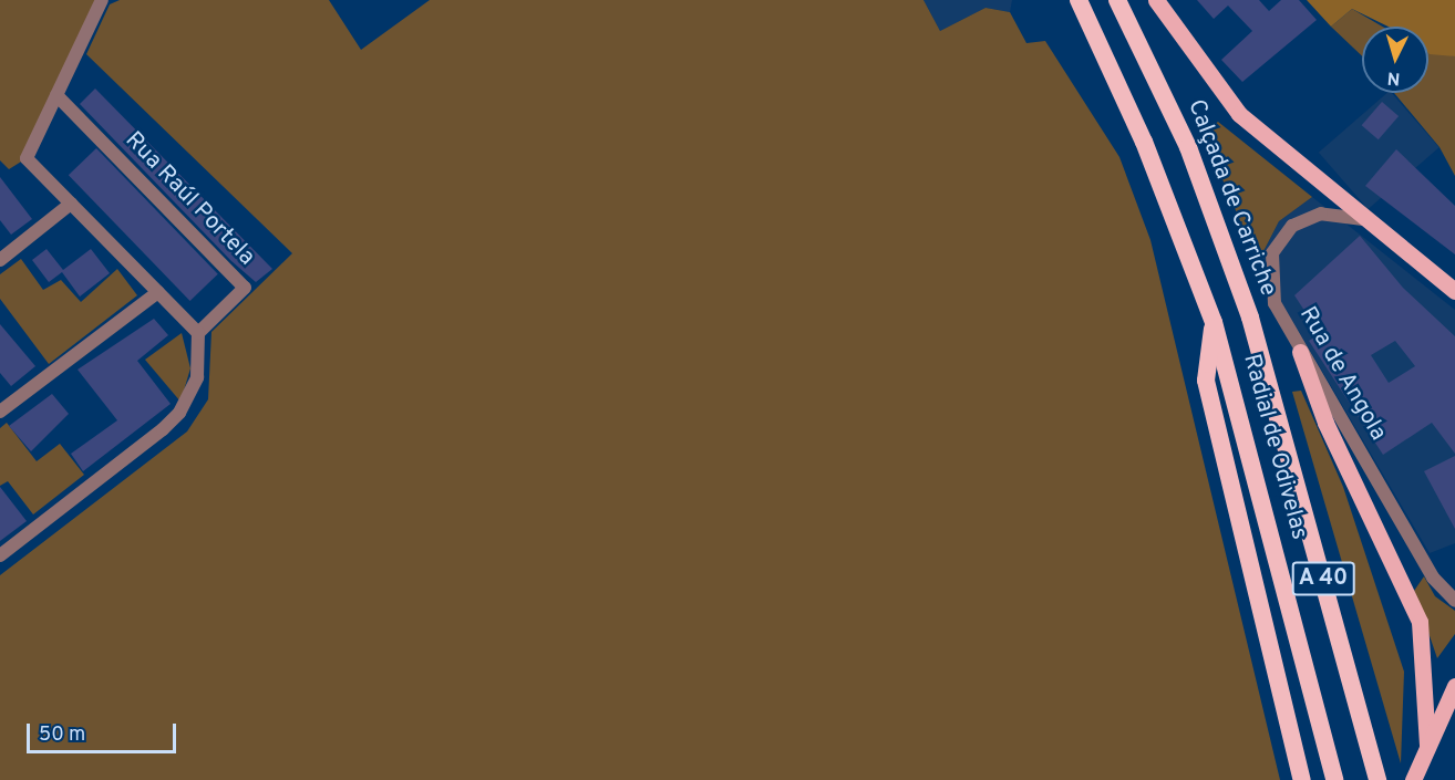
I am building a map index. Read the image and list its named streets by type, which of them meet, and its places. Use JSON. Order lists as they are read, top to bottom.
{
  "streets": {
    "highway": ["Calçada de Carriche", "Radial de Odivelas", "A 40"],
    "street": ["Rua Raúl Portela", "Rua de Angola"]
  },
  "crossings": [
    ["Calçada de Carriche", "Radial de Odivelas"]
  ],
  "scale_bar": "50 m",
  "north": "bottom"
}
